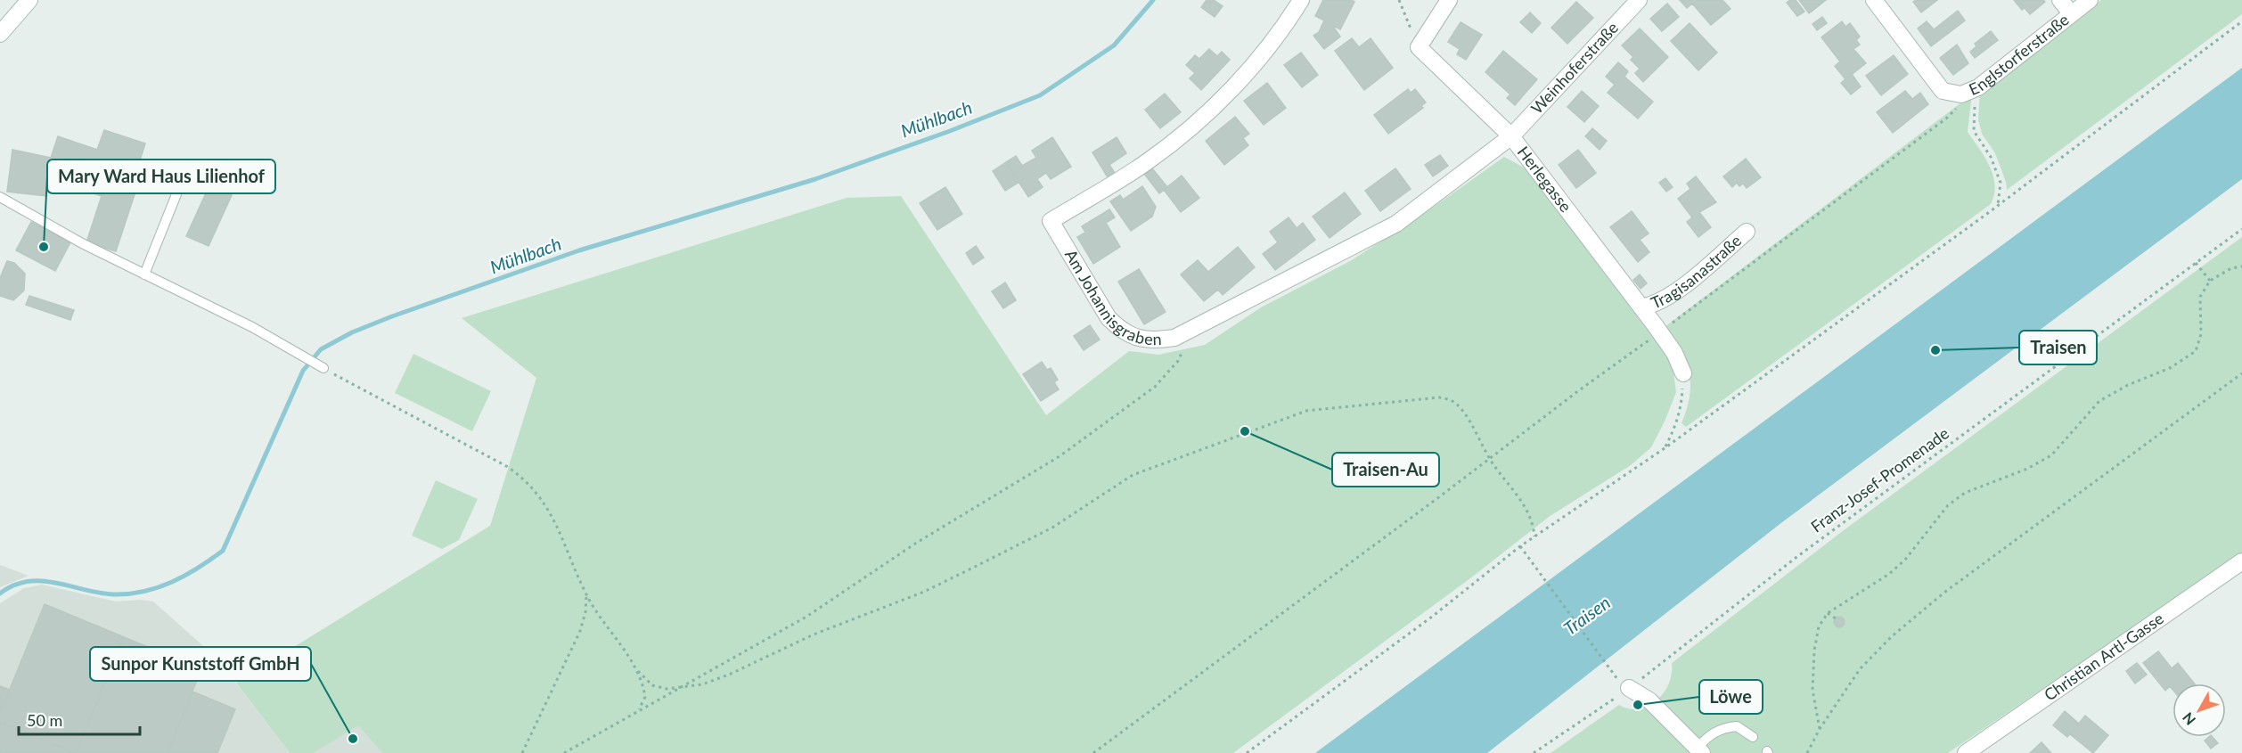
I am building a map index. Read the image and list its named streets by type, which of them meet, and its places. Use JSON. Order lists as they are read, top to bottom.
{
  "streets": {
    "street": [
      "Englstorferstraße",
      "Weinhoferstraße",
      "Herlegasse",
      "Tragisanastraße",
      "Am Johannisgraben",
      "Christian Artl-Gasse"
    ],
    "path": ["Franz-Josef-Promenade"]
  },
  "crossings": [
    ["Weinhoferstraße", "Herlegasse"],
    ["Weinhoferstraße", "Am Johannisgraben"],
    ["Herlegasse", "Tragisanastraße"],
    ["Herlegasse", "Am Johannisgraben"]
  ],
  "water": ["Mühlbach", "Traisen"],
  "places": [
    "Mary Ward Haus Lilienhof",
    "Traisen",
    "Traisen-Au",
    "Löwe",
    "Sunpor Kunststoff GmbH"
  ],
  "scale_bar": "50 m",
  "north": "bottom left"
}
